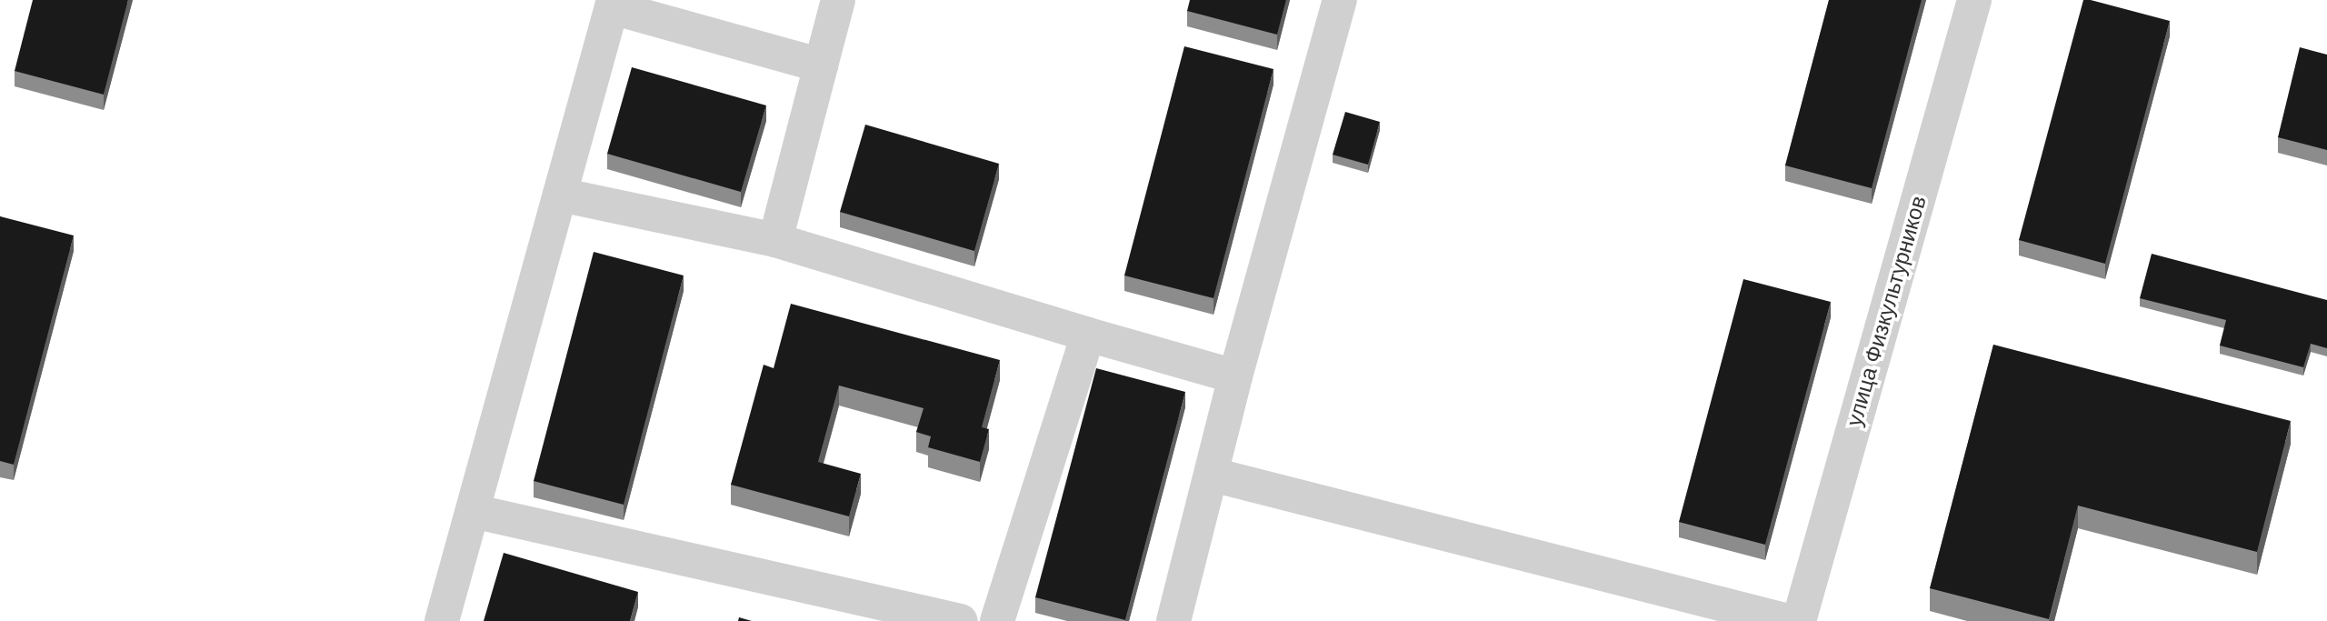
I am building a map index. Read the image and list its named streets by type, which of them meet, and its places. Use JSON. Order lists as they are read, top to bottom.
{
  "streets": {
    "street": ["улица Физкультурников"]
  }
}
